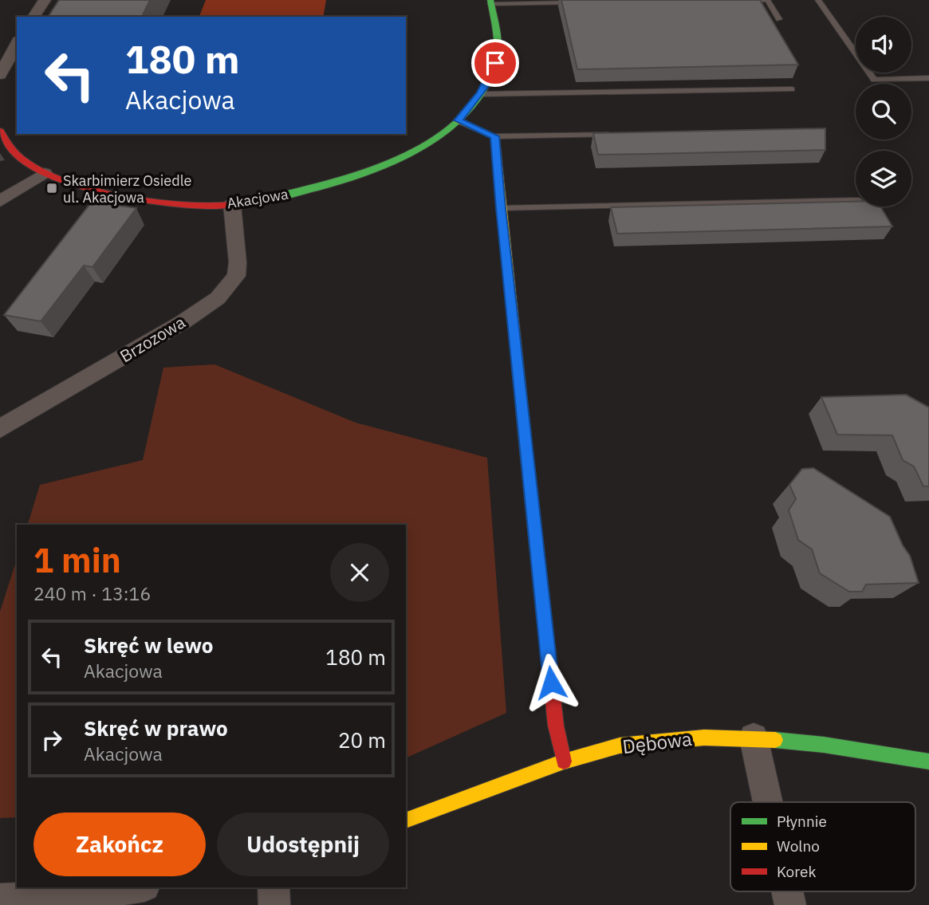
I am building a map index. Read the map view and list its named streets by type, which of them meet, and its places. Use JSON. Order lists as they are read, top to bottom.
{
  "streets": {
    "street": ["Akacjowa", "Brzozowa", "Dębowa"]
  },
  "crossings": [
    ["Akacjowa", "Brzozowa"]
  ],
  "places": {
    "transit": ["Skarbimierz Osiedle ul. Akacjowa"]
  },
  "legend": ["Płynnie", "Wolno", "Korek"],
  "page": {
    "turn": ["180 m", "Akacjowa"],
    "heading": ["1 min", "240 m · 13:16"],
    "list": [
      {
        "name": "Skręć w lewo",
        "note": "Akacjowa",
        "value": "180 m"
      },
      {
        "name": "Skręć w prawo",
        "note": "Akacjowa",
        "value": "20 m"
      }
    ],
    "buttons": ["Zakończ", "Udostępnij"]
  }
}
